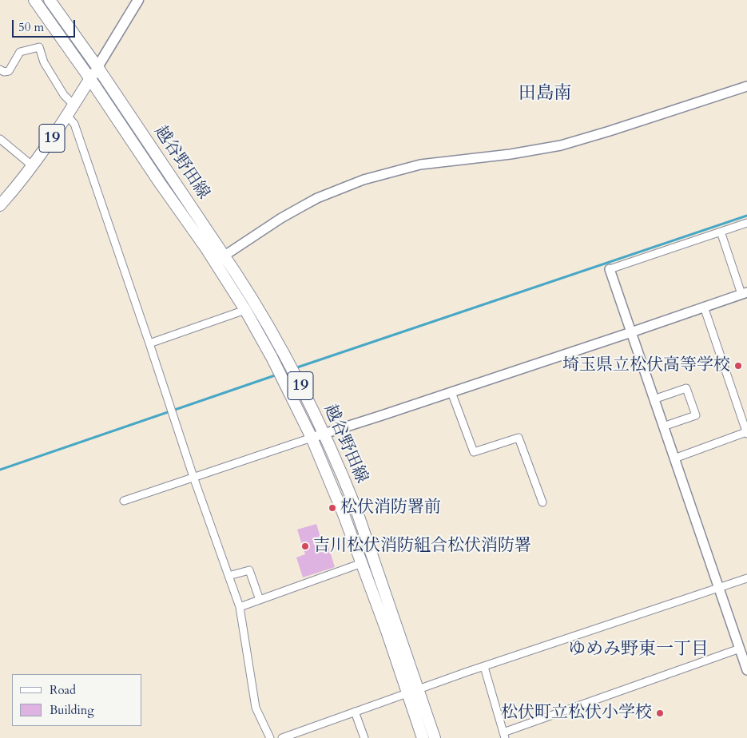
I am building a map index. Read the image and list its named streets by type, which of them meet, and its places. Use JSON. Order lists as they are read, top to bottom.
{
  "streets": {
    "main road": ["19", "越谷野田線"]
  },
  "crossings": [
    ["19", "越谷野田線"]
  ],
  "districts": ["田島南", "ゆめみ野東一丁目"],
  "places": [
    "埼玉県立松伏高等学校",
    "松伏消防署前",
    "吉川松伏消防組合松伏消防署",
    "松伏町立松伏小学校"
  ],
  "legend": ["Road", "Building"],
  "scale_bar": "50 m"
}
